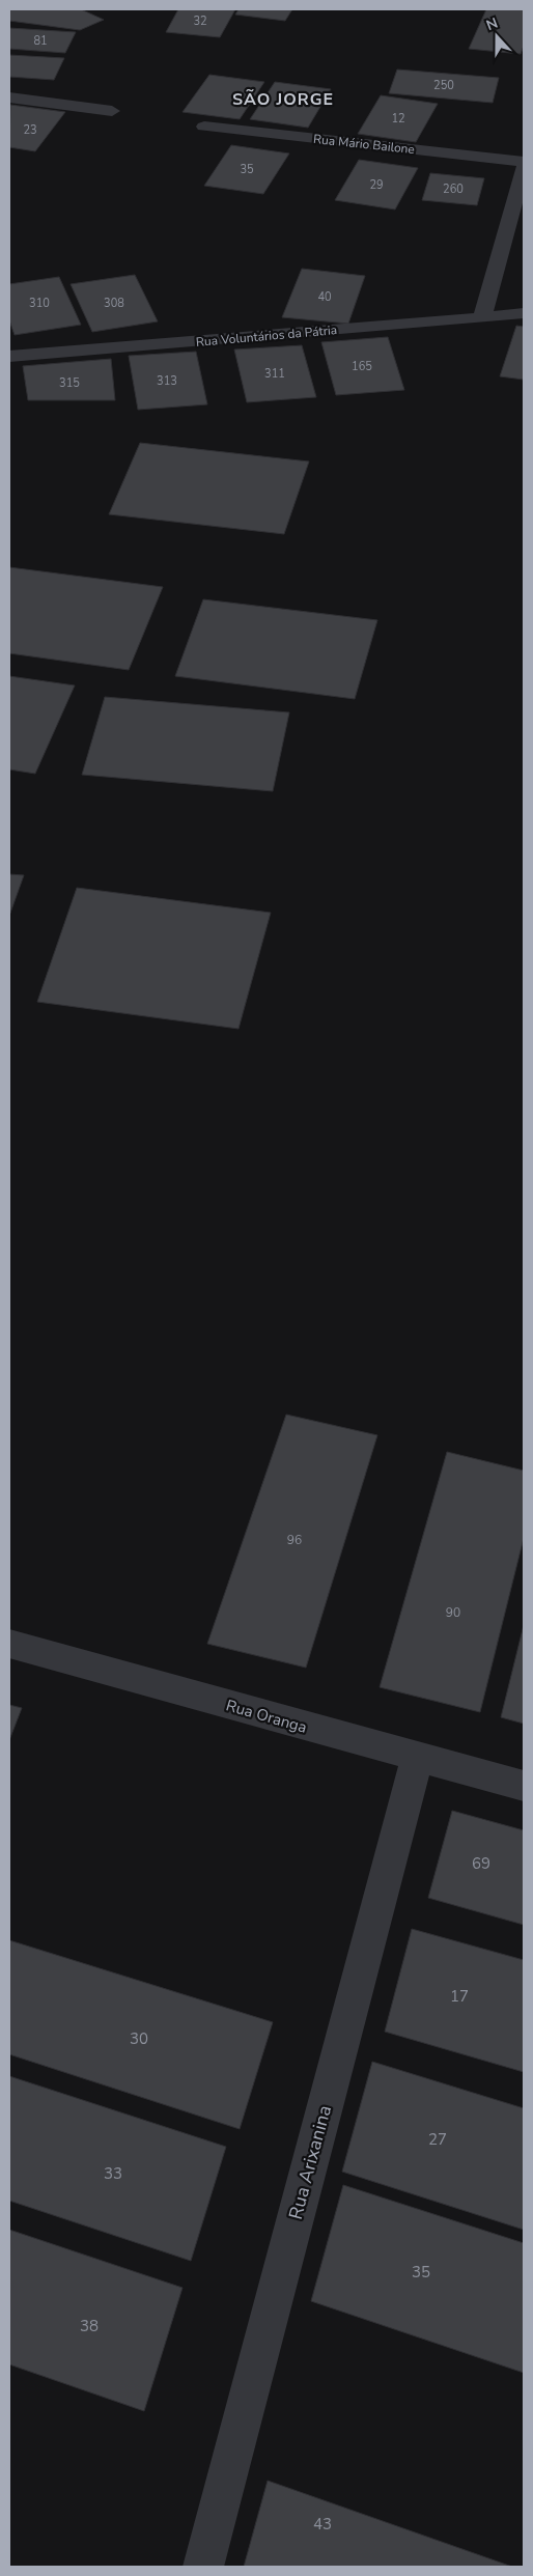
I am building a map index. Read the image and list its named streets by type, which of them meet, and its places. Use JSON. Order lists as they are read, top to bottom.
{
  "streets": {
    "street": [
      "Rua Mário Bailone",
      "Rua Voluntários da Pátria",
      "Rua Oranga",
      "Rua Arixanina"
    ]
  },
  "crossings": [
    ["Rua Oranga", "Rua Arixanina"]
  ],
  "districts": ["SÃO JORGE"],
  "house_numbers": [
    "32",
    "81",
    "250",
    "12",
    "23",
    "35",
    "29",
    "260",
    "40",
    "310",
    "308",
    "165",
    "311",
    "313",
    "315",
    "96",
    "90",
    "69",
    "17",
    "30",
    "27",
    "33",
    "35",
    "38",
    "43"
  ],
  "north": "top"
}
